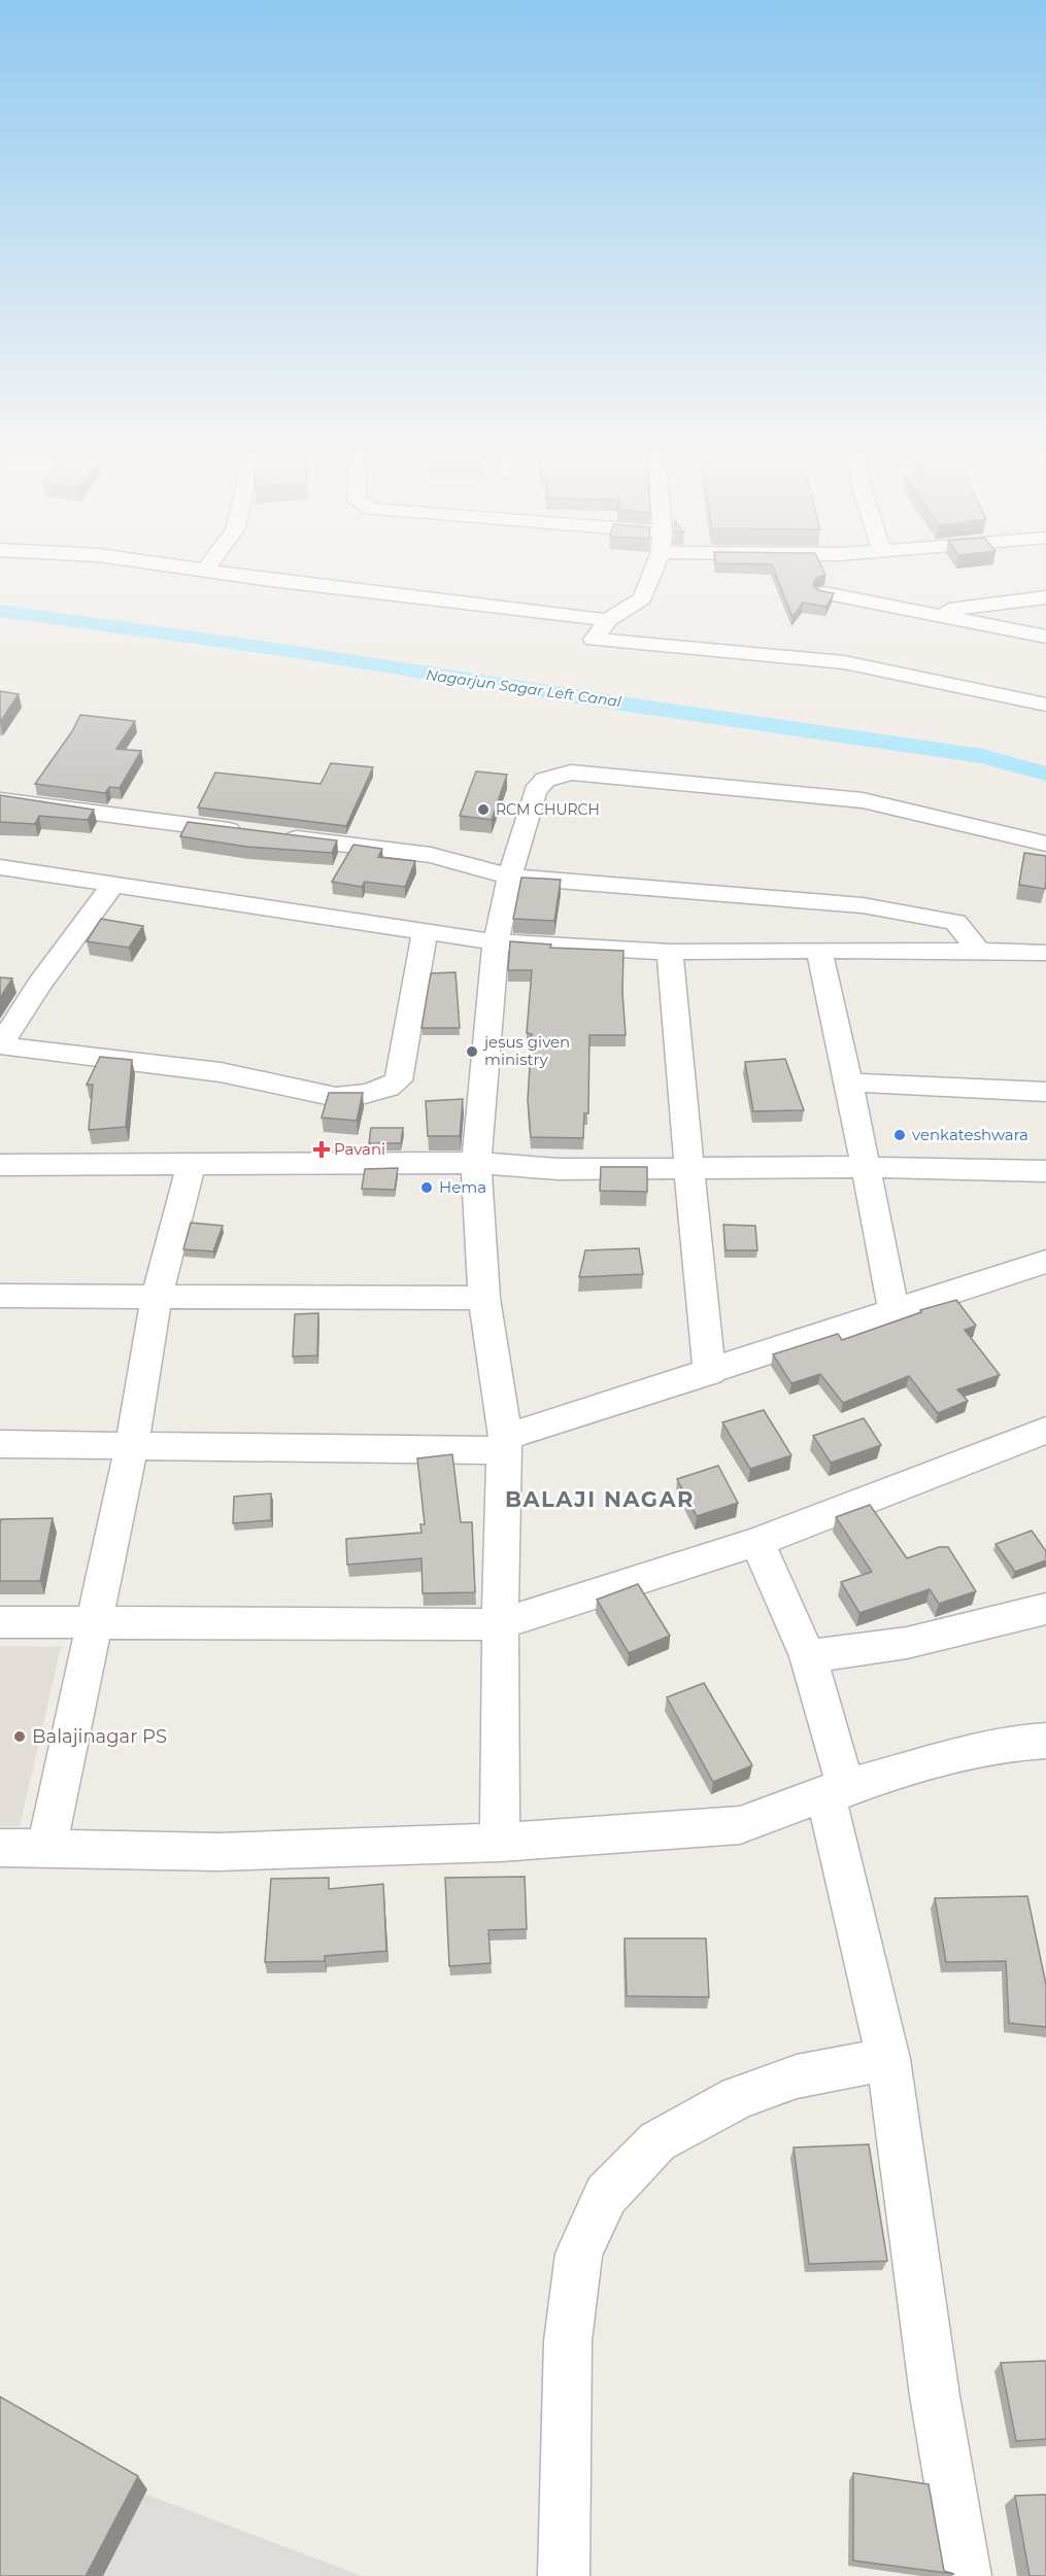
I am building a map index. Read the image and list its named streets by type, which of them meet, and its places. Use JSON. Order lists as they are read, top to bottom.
{
  "districts": ["BALAJI NAGAR"],
  "water": ["Nagarjun Sagar Left Canal"],
  "places": {
    "other": [
      "RCM CHURCH",
      "jesus given ministry",
      "venkateshwara",
      "Hema",
      "Balajinagar PS"
    ],
    "health": ["Pavani"]
  }
}
